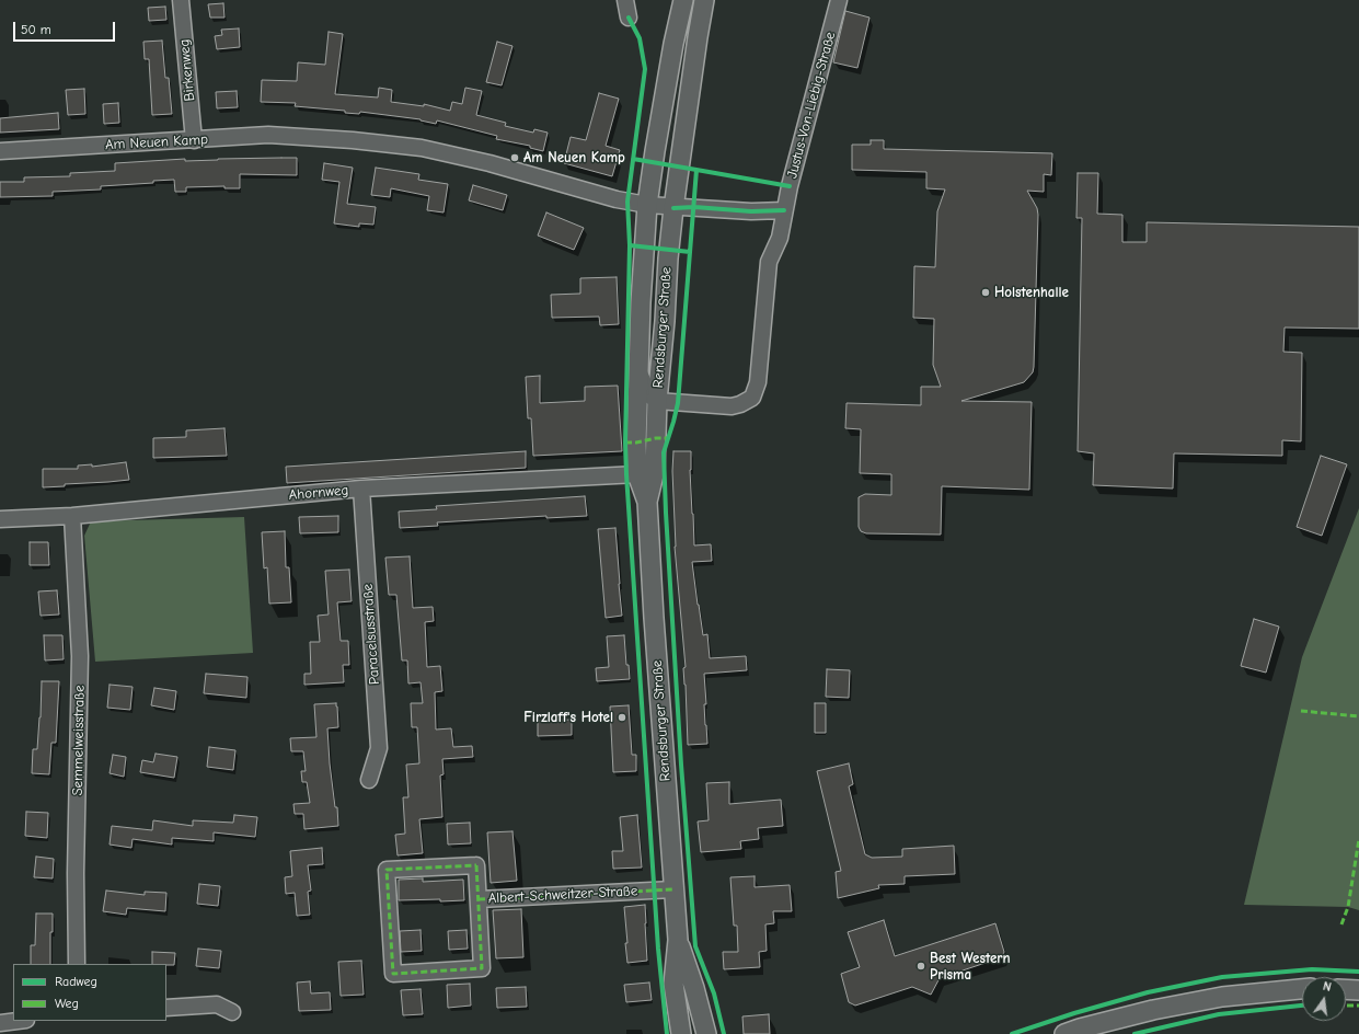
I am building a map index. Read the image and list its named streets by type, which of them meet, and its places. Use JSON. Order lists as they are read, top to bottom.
{
  "streets": {
    "main road": ["Rendsburger Straße"],
    "street": [
      "Birkenweg",
      "Justus-Von-Liebig-Straße",
      "Am Neuen Kamp",
      "Ahornweg",
      "Paracelsusstraße",
      "Semmelweisstraße",
      "Albert-Schweitzer-Straße"
    ]
  },
  "crossings": [
    ["Birkenweg", "Am Neuen Kamp"],
    ["Justus-Von-Liebig-Straße", "Rendsburger Straße"],
    ["Am Neuen Kamp", "Rendsburger Straße"],
    ["Rendsburger Straße", "Ahornweg"],
    ["Rendsburger Straße", "Albert-Schweitzer-Straße"],
    ["Ahornweg", "Paracelsusstraße"],
    ["Ahornweg", "Semmelweisstraße"]
  ],
  "places": [
    "Am Neuen Kamp",
    "Holstenhalle",
    "Firzlaff's Hotel",
    "Best Western Prisma"
  ],
  "legend": ["Radweg", "Weg"],
  "scale_bar": "50 m",
  "north": "top"
}
